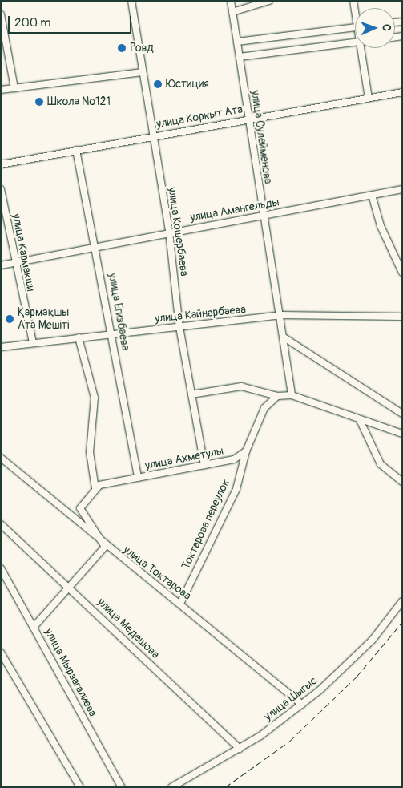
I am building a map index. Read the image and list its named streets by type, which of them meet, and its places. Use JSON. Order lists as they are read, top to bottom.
{
  "streets": {
    "street": [
      "улица Коркыт Ата",
      "улица Сулейменова",
      "улица Амангельды",
      "улица Кошербаева",
      "улица Кармакши",
      "улица Егизбаева",
      "улица Кайнарбаева",
      "улица Ахметулы",
      "Токтарова переулок",
      "улица Токтарова",
      "улица Медешова",
      "улица Мырзагалиева",
      "улица Шыгыс"
    ]
  },
  "crossings": [
    ["улица Коркыт Ата", "улица Сулейменова"],
    ["улица Коркыт Ата", "улица Кошербаева"],
    ["улица Коркыт Ата", "улица Егизбаева"],
    ["улица Сулейменова", "улица Амангельды"],
    ["улица Сулейменова", "улица Кайнарбаева"],
    ["улица Амангельды", "улица Кошербаева"],
    ["улица Амангельды", "улица Кармакши"],
    ["улица Амангельды", "улица Егизбаева"],
    ["улица Кошербаева", "улица Кайнарбаева"],
    ["улица Кошербаева", "улица Ахметулы"],
    ["улица Кармакши", "улица Кайнарбаева"],
    ["улица Егизбаева", "улица Кайнарбаева"],
    ["улица Егизбаева", "улица Ахметулы"],
    ["улица Ахметулы", "Токтарова переулок"],
    ["улица Ахметулы", "улица Токтарова"],
    ["Токтарова переулок", "улица Токтарова"],
    ["улица Токтарова", "улица Шыгыс"],
    ["улица Медешова", "улица Шыгыс"]
  ],
  "places": [
    "Ровд",
    "Юстиция",
    "Школа №121",
    "Қармақшы Ата Мешіті"
  ],
  "scale_bar": "200 m",
  "north": "right"
}
